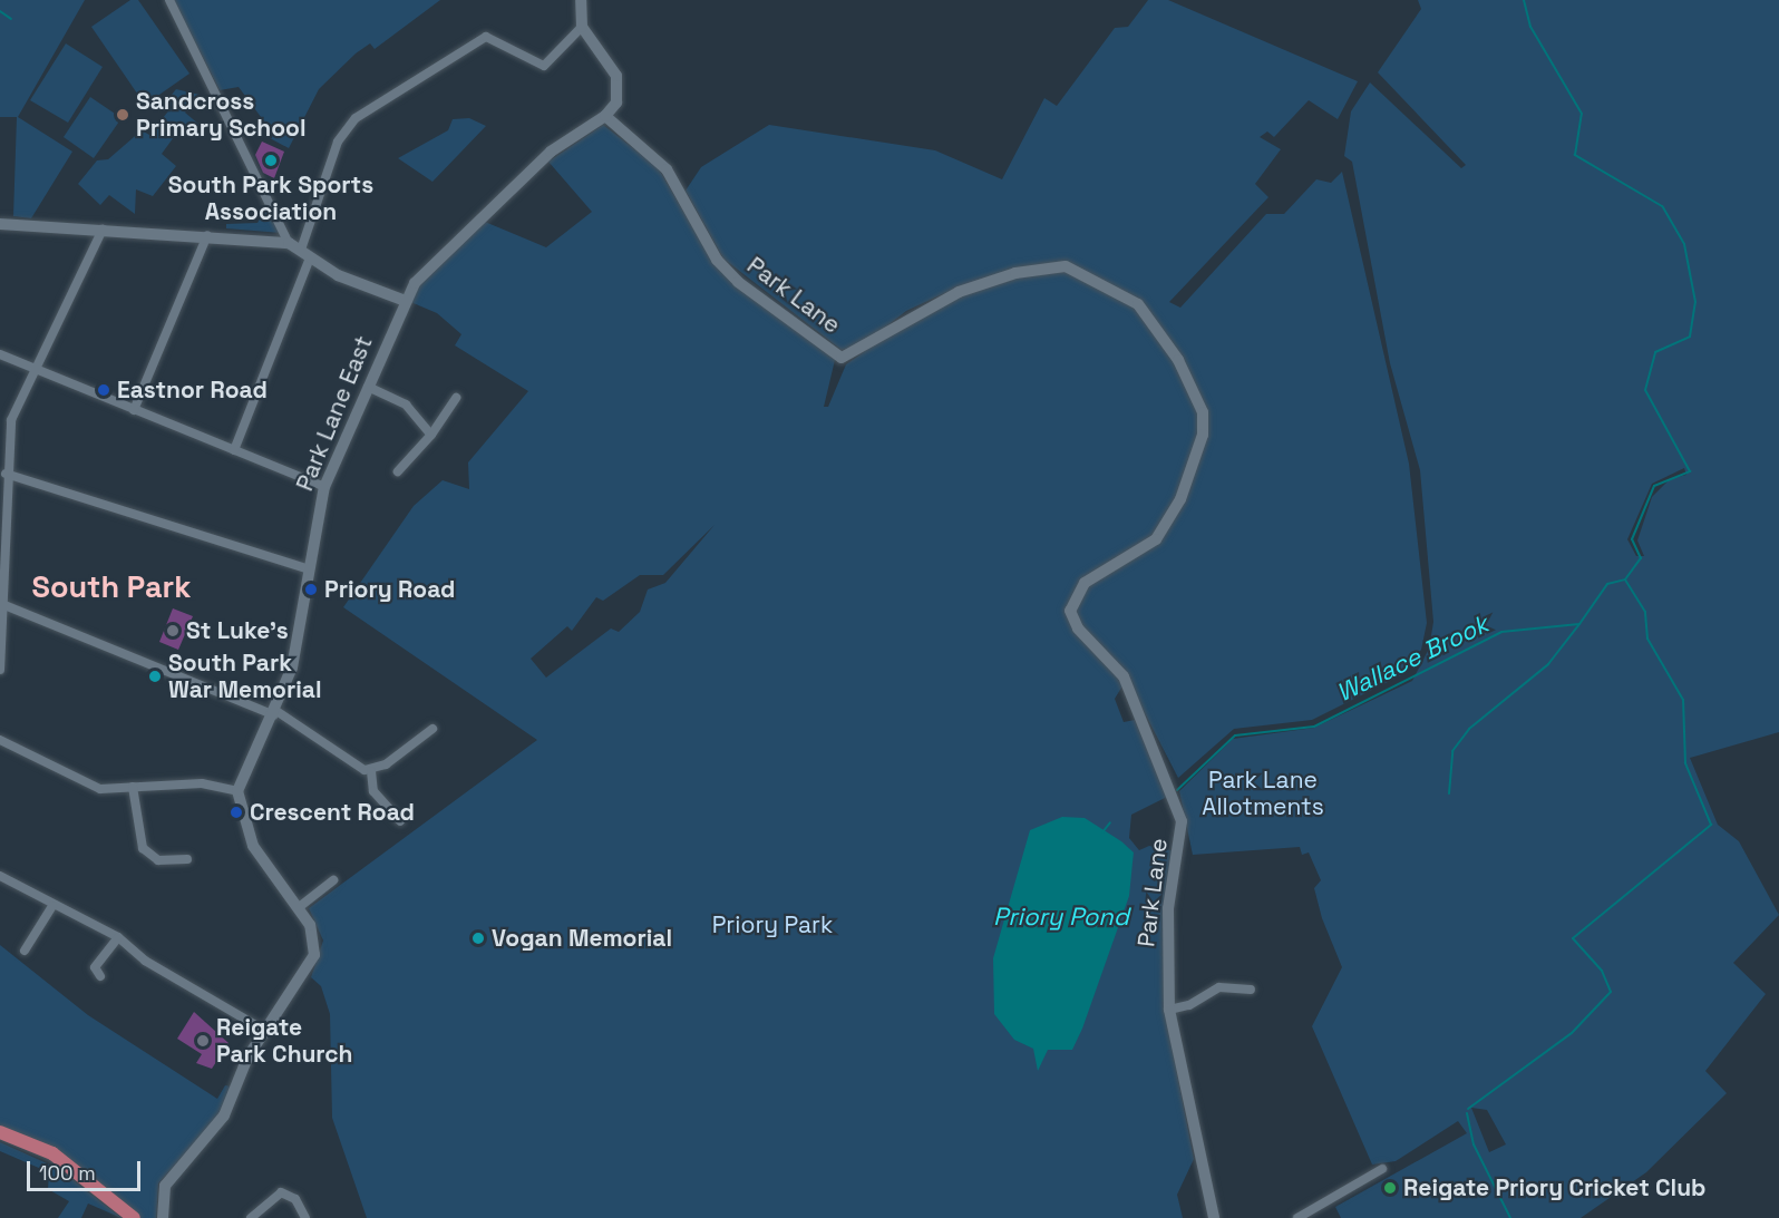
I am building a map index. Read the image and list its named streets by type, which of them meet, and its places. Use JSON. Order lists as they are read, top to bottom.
{
  "streets": {
    "street": ["Park Lane", "Park Lane East"]
  },
  "crossings": [
    ["Park Lane", "Park Lane East"]
  ],
  "districts": ["South Park"],
  "water": ["Wallace Brook", "Priory Pond"],
  "parks": ["Park Lane Allotments", "Priory Park"],
  "places": [
    "Sandcross Primary School",
    "South Park Sports Association",
    "Eastnor Road",
    "Priory Road",
    "St Luke's",
    "South Park War Memorial",
    "Crescent Road",
    "Vogan Memorial",
    "Reigate Park Church",
    "Reigate Priory Cricket Club"
  ],
  "scale_bar": "100 m"
}
